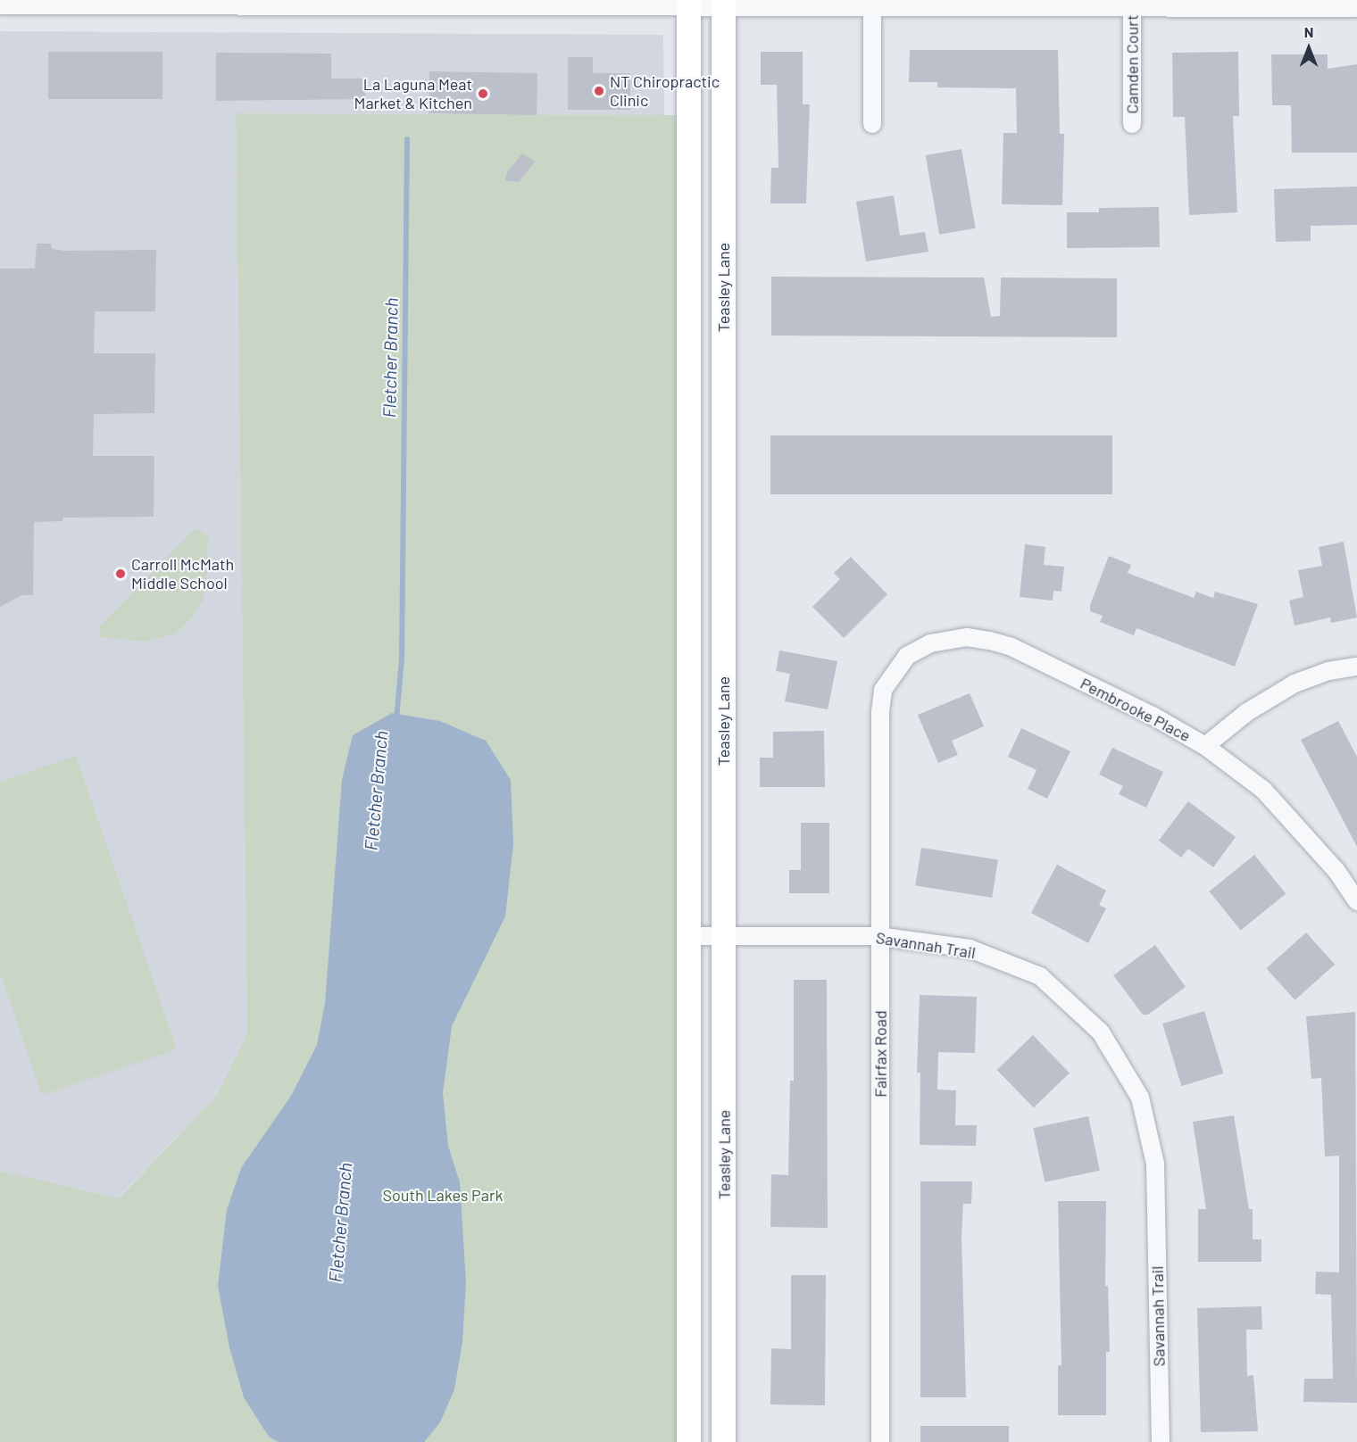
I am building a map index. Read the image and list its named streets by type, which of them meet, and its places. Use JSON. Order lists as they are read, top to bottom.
{
  "streets": {
    "main road": ["Teasley Lane"],
    "street": [
      "Camden Court",
      "Pembrooke Place",
      "Savannah Trail",
      "Fairfax Road"
    ]
  },
  "crossings": [
    ["Teasley Lane", "Savannah Trail"],
    ["Pembrooke Place", "Fairfax Road"],
    ["Savannah Trail", "Fairfax Road"]
  ],
  "water": ["Fletcher Branch"],
  "parks": ["South Lakes Park"],
  "places": ["NT Chiropractic Clinic", "La Laguna Meat Market & Kitchen", "Carroll McMath Middle School"],
  "north": "top"
}
